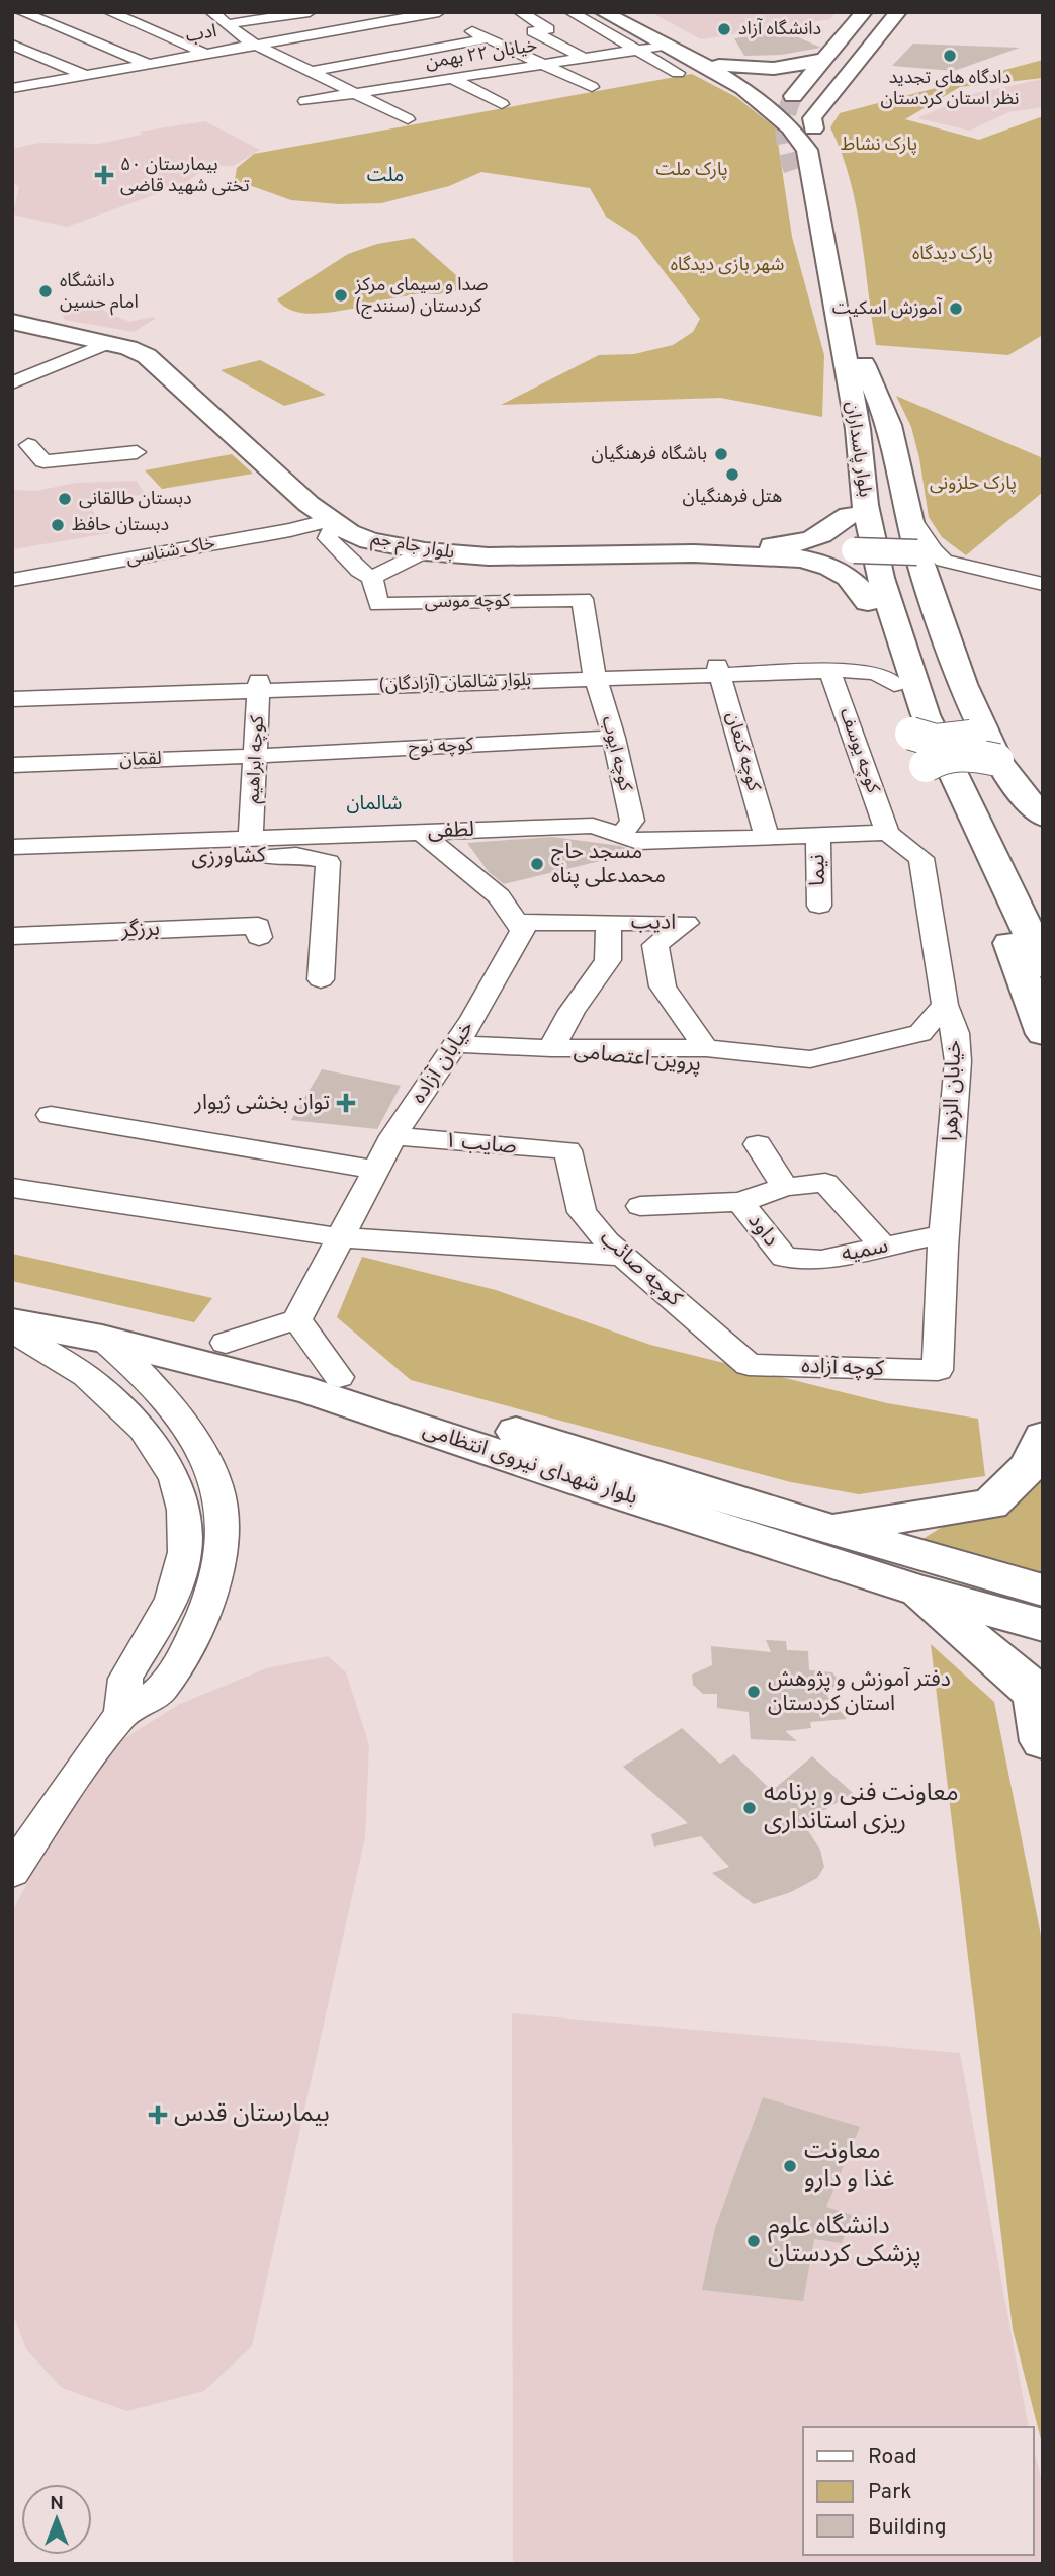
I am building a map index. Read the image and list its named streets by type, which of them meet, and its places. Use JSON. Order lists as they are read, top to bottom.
{
  "streets": {
    "main road": ["بلوار پاسداران", "بلوار جام جم", "بلوار شهدای نیروی انتظامی"],
    "street": [
      "ادب",
      "خیابان ۲۲ بهمن",
      "خاک شناسی",
      "کوچه موسی",
      "بلوار شالمان (آزادگان)",
      "کوچه نوح",
      "کوچه یوسف",
      "کوچه کنعان",
      "کوچه ایوب",
      "لقمان",
      "کوچه ابراهیم",
      "لطفی",
      "کشاورزی",
      "نیما",
      "ادیب",
      "برزگر",
      "پروین اعتصامی",
      "خیابان آزاده",
      "خیابان الزهرا",
      "صایب ۱",
      "داود",
      "سمیه",
      "کوچه صائب",
      "کوچه آزاده"
    ]
  },
  "crossings": [
    ["خیابان ۲۲ بهمن", "بلوار پاسداران"],
    ["بلوار جام جم", "خاک شناسی"],
    ["کوچه موسی", "کوچه ایوب"],
    ["بلوار شالمان (آزادگان)", "کوچه یوسف"],
    ["بلوار شالمان (آزادگان)", "کوچه کنعان"],
    ["بلوار شالمان (آزادگان)", "کوچه ایوب"],
    ["بلوار شالمان (آزادگان)", "کوچه ابراهیم"],
    ["کوچه نوح", "کوچه ایوب"],
    ["کوچه نوح", "لقمان"],
    ["کوچه نوح", "کوچه ابراهیم"],
    ["کوچه یوسف", "لطفی"],
    ["کوچه یوسف", "خیابان الزهرا"],
    ["کوچه کنعان", "لطفی"],
    ["کوچه ایوب", "لطفی"],
    ["لقمان", "کوچه ابراهیم"],
    ["کوچه ابراهیم", "لطفی"],
    ["لطفی", "نیما"],
    ["لطفی", "خیابان الزهرا"],
    ["ادیب", "پروین اعتصامی"],
    ["پروین اعتصامی", "خیابان الزهرا"],
    ["خیابان آزاده", "صایب ۱"],
    ["خیابان الزهرا", "سمیه"],
    ["خیابان الزهرا", "کوچه آزاده"],
    ["صایب ۱", "کوچه صائب"],
    ["داود", "سمیه"],
    ["کوچه صائب", "کوچه آزاده"]
  ],
  "districts": ["ملت", "شالمان"],
  "parks": [
    "پارک نشاط",
    "پارک ملت",
    "پارک دیدگاه",
    "شهر بازی دیدگاه",
    "پارک حلزونی"
  ],
  "places": {
    "other": [
      "دانشگاه آزاد",
      "دادگاه های تجدید نظر استان کردستان",
      "دانشگاه امام حسین",
      "صدا و سیمای مرکز کردستان (سنندج)",
      "آموزش اسکیت",
      "باشگاه فرهنگیان",
      "هتل فرهنگیان",
      "دبستان طالقانی",
      "دبستان حافظ",
      "مسجد حاج محمدعلی پناه",
      "دفتر آموزش و پژوهش استان کردستان",
      "معاونت فنی و برنامه ریزی استانداری",
      "معاونت غذا و دارو",
      "دانشگاه علوم پزشکی کردستان"
    ],
    "health": ["بیمارستان ۵۰ تختی شهید قاضی", "توان بخشی ژیوار", "بیمارستان قدس"]
  },
  "legend": ["Road", "Park", "Building"],
  "north": "top"
}
